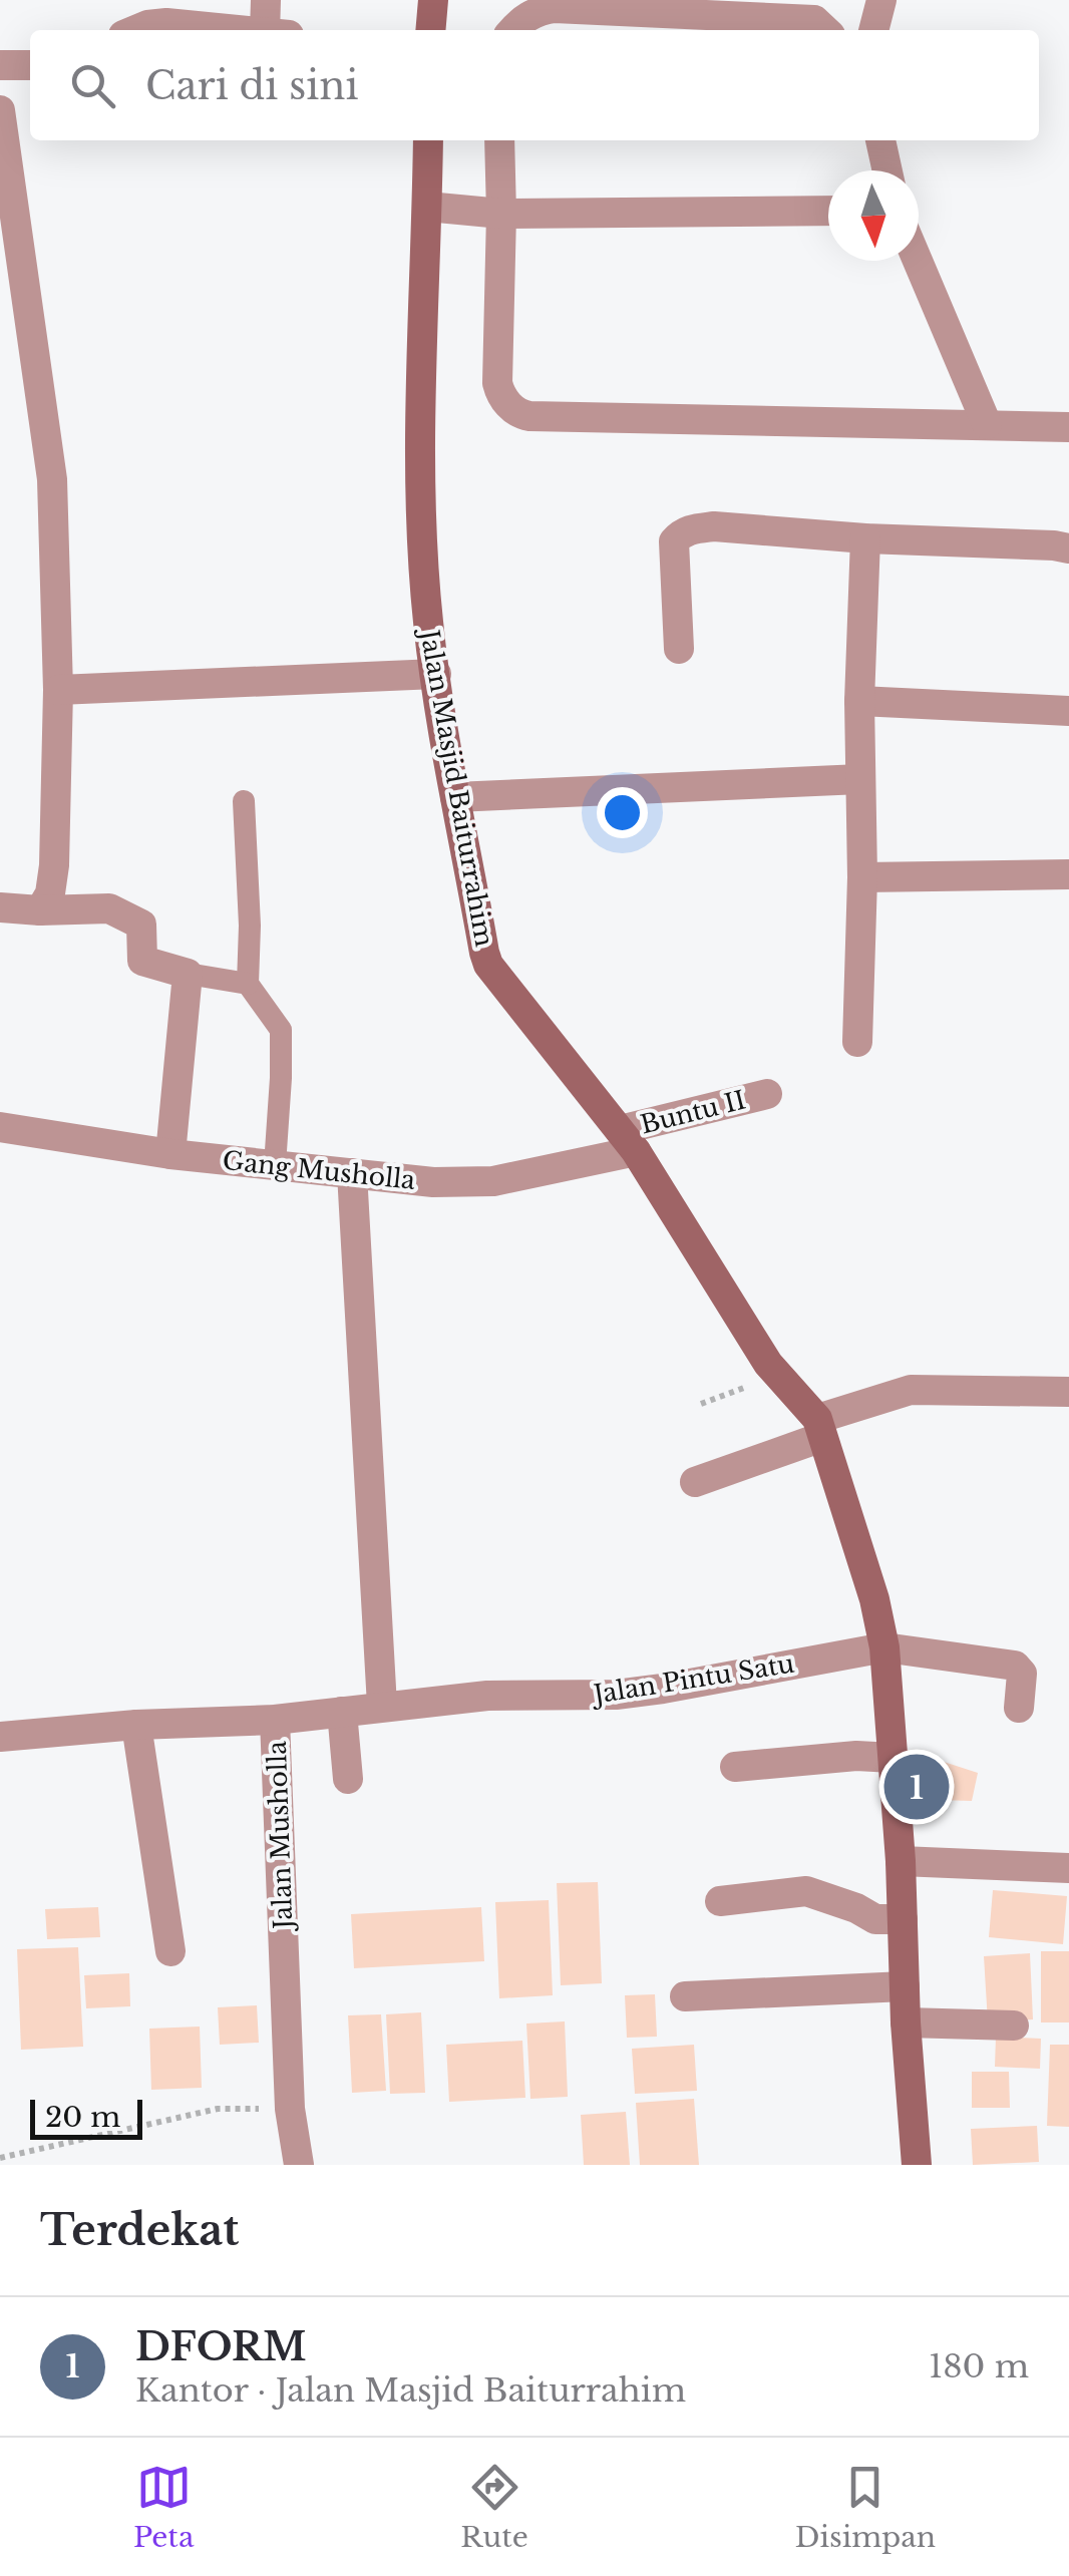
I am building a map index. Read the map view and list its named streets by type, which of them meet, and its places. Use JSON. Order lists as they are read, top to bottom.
{
  "streets": {
    "street": [
      "Jalan Masjid Baiturrahim",
      "Buntu II",
      "Gang Musholla",
      "Jalan Pintu Satu",
      "Jalan Musholla"
    ]
  },
  "crossings": [
    ["Jalan Masjid Baiturrahim", "Buntu II"],
    ["Jalan Masjid Baiturrahim", "Gang Musholla"],
    ["Jalan Masjid Baiturrahim", "Jalan Pintu Satu"],
    ["Buntu II", "Gang Musholla"],
    ["Jalan Pintu Satu", "Jalan Musholla"]
  ],
  "scale_bar": "20 m",
  "north": "bottom",
  "page": {
    "search": "Cari di sini",
    "pins": "1",
    "scale": "20 m",
    "heading": "Terdekat",
    "list": [
      {
        "mark": "1",
        "name": "DFORM",
        "note": "Kantor · Jalan Masjid Baiturrahim",
        "value": "180 m"
      }
    ],
    "nav": ["Peta", "Rute", "Disimpan"]
  }
}
